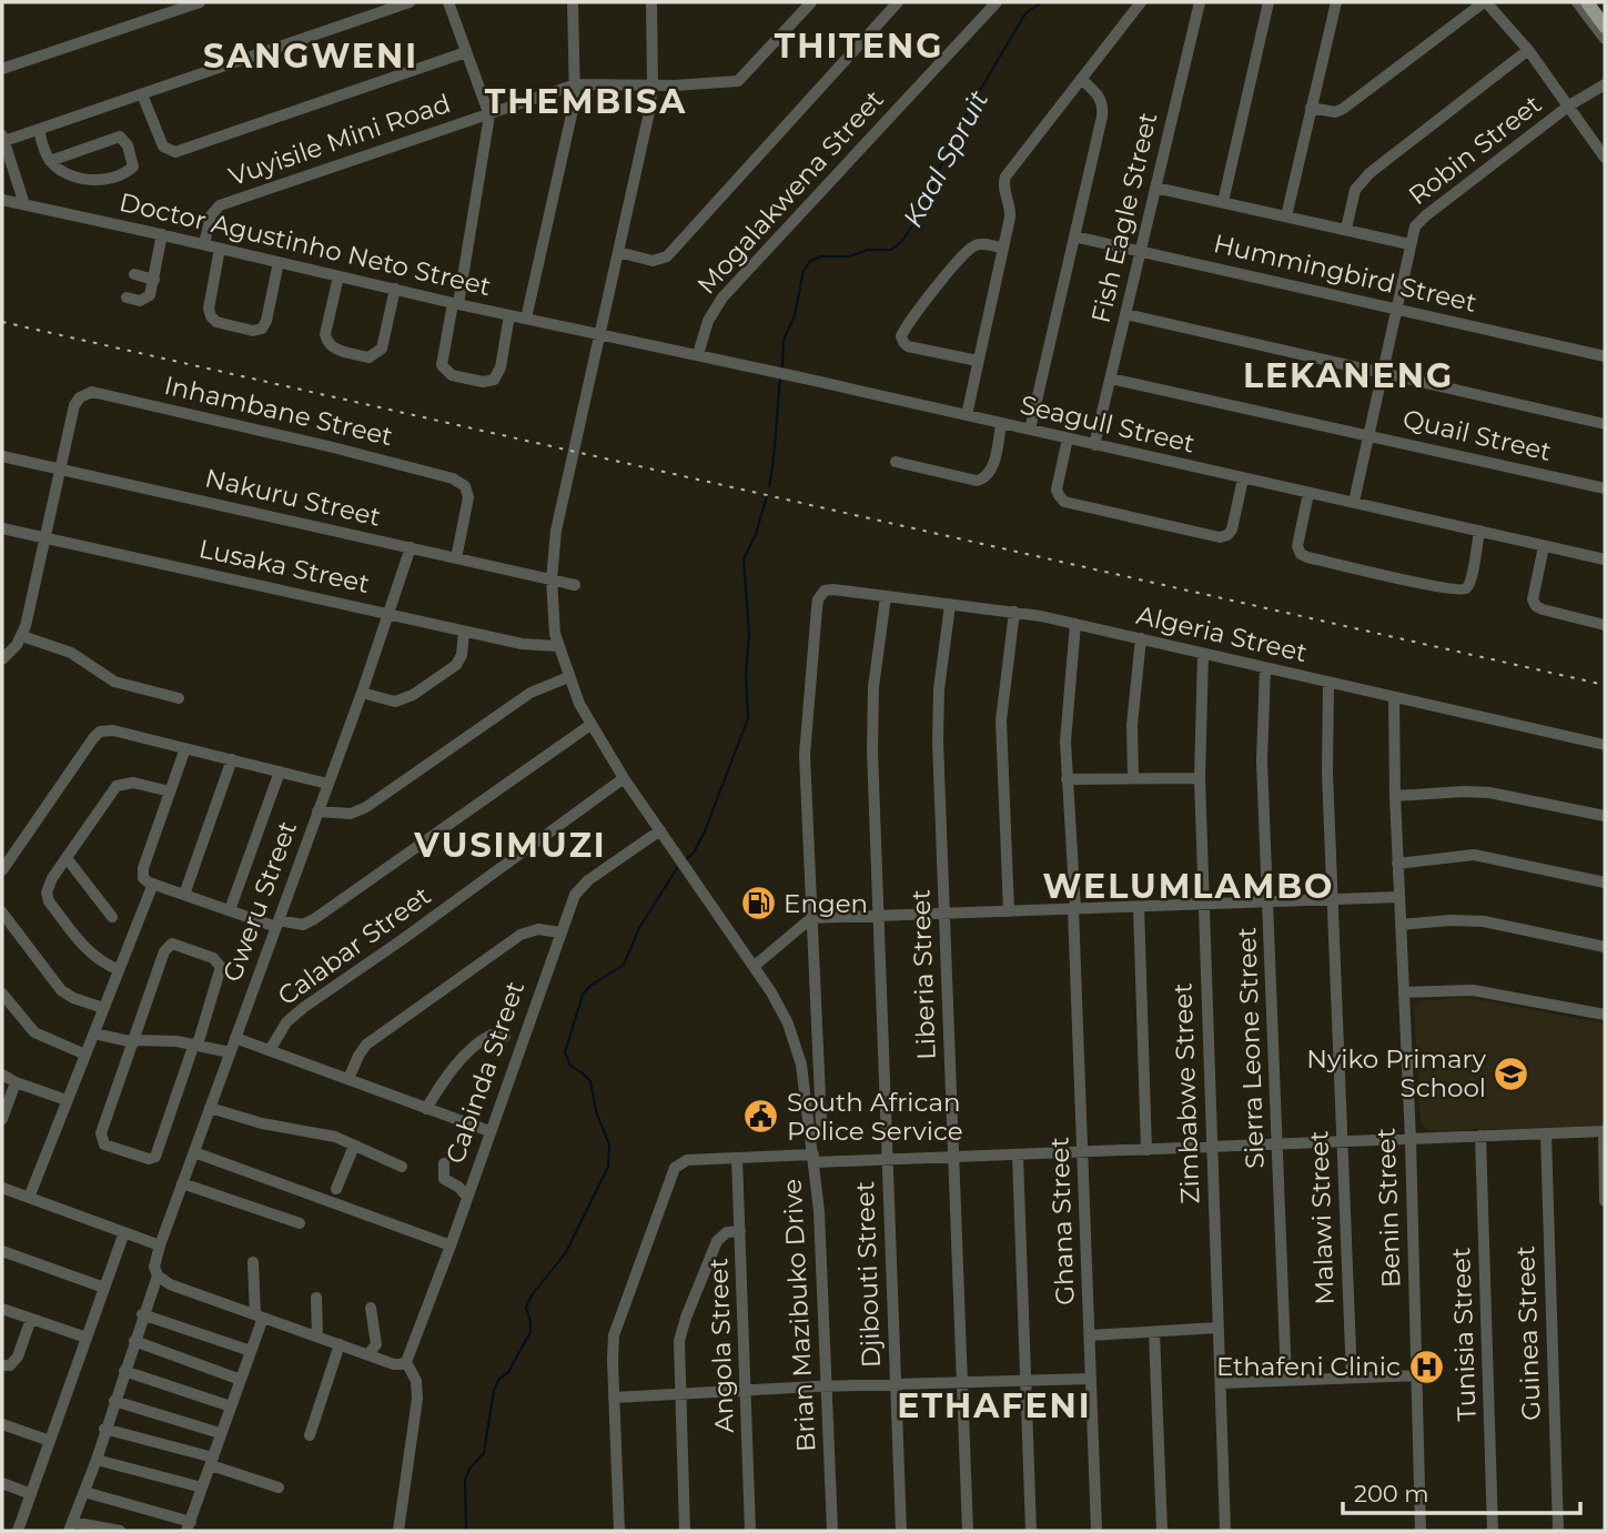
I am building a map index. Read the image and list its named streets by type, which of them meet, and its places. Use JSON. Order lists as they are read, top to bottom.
{
  "streets": {
    "street": [
      "Vuyisile Mini Road",
      "Robin Street",
      "Mogalakwena Street",
      "Fish Eagle Street",
      "Doctor Agustinho Neto Street",
      "Hummingbird Street",
      "Inhambane Street",
      "Seagull Street",
      "Quail Street",
      "Nakuru Street",
      "Lusaka Street",
      "Algeria Street",
      "Gweru Street",
      "Calabar Street",
      "Liberia Street",
      "Sierra Leone Street",
      "Cabinda Street",
      "Zimbabwe Street",
      "Benin Street",
      "Malawi Street",
      "Ghana Street",
      "Djibouti Street",
      "Brian Mazibuko Drive",
      "Guinea Street",
      "Tunisia Street",
      "Angola Street"
    ]
  },
  "crossings": [
    ["Vuyisile Mini Road", "Doctor Agustinho Neto Street"],
    ["Vuyisile Mini Road", "Brian Mazibuko Drive"],
    ["Robin Street", "Hummingbird Street"],
    ["Robin Street", "Seagull Street"],
    ["Robin Street", "Quail Street"],
    ["Mogalakwena Street", "Seagull Street"],
    ["Fish Eagle Street", "Hummingbird Street"],
    ["Fish Eagle Street", "Seagull Street"],
    ["Fish Eagle Street", "Quail Street"],
    ["Doctor Agustinho Neto Street", "Seagull Street"],
    ["Doctor Agustinho Neto Street", "Brian Mazibuko Drive"],
    ["Inhambane Street", "Nakuru Street"],
    ["Seagull Street", "Brian Mazibuko Drive"],
    ["Nakuru Street", "Gweru Street"],
    ["Nakuru Street", "Brian Mazibuko Drive"],
    ["Lusaka Street", "Gweru Street"],
    ["Lusaka Street", "Brian Mazibuko Drive"],
    ["Algeria Street", "Liberia Street"],
    ["Algeria Street", "Sierra Leone Street"],
    ["Algeria Street", "Zimbabwe Street"],
    ["Algeria Street", "Benin Street"],
    ["Algeria Street", "Malawi Street"],
    ["Algeria Street", "Ghana Street"],
    ["Algeria Street", "Djibouti Street"],
    ["Calabar Street", "Brian Mazibuko Drive"],
    ["Cabinda Street", "Brian Mazibuko Drive"]
  ],
  "districts": [
    "THITENG",
    "SANGWENI",
    "THEMBISA",
    "LEKANENG",
    "VUSIMUZI",
    "WELUMLAMBO",
    "ETHAFENI"
  ],
  "water": ["Kaal Spruit"],
  "places": {
    "fuel station": ["Engen"],
    "school or university": ["Nyiko Primary School"],
    "public building": ["South African Police Service"],
    "hospital": ["Ethafeni Clinic"]
  },
  "scale_bar": "200 m"
}
